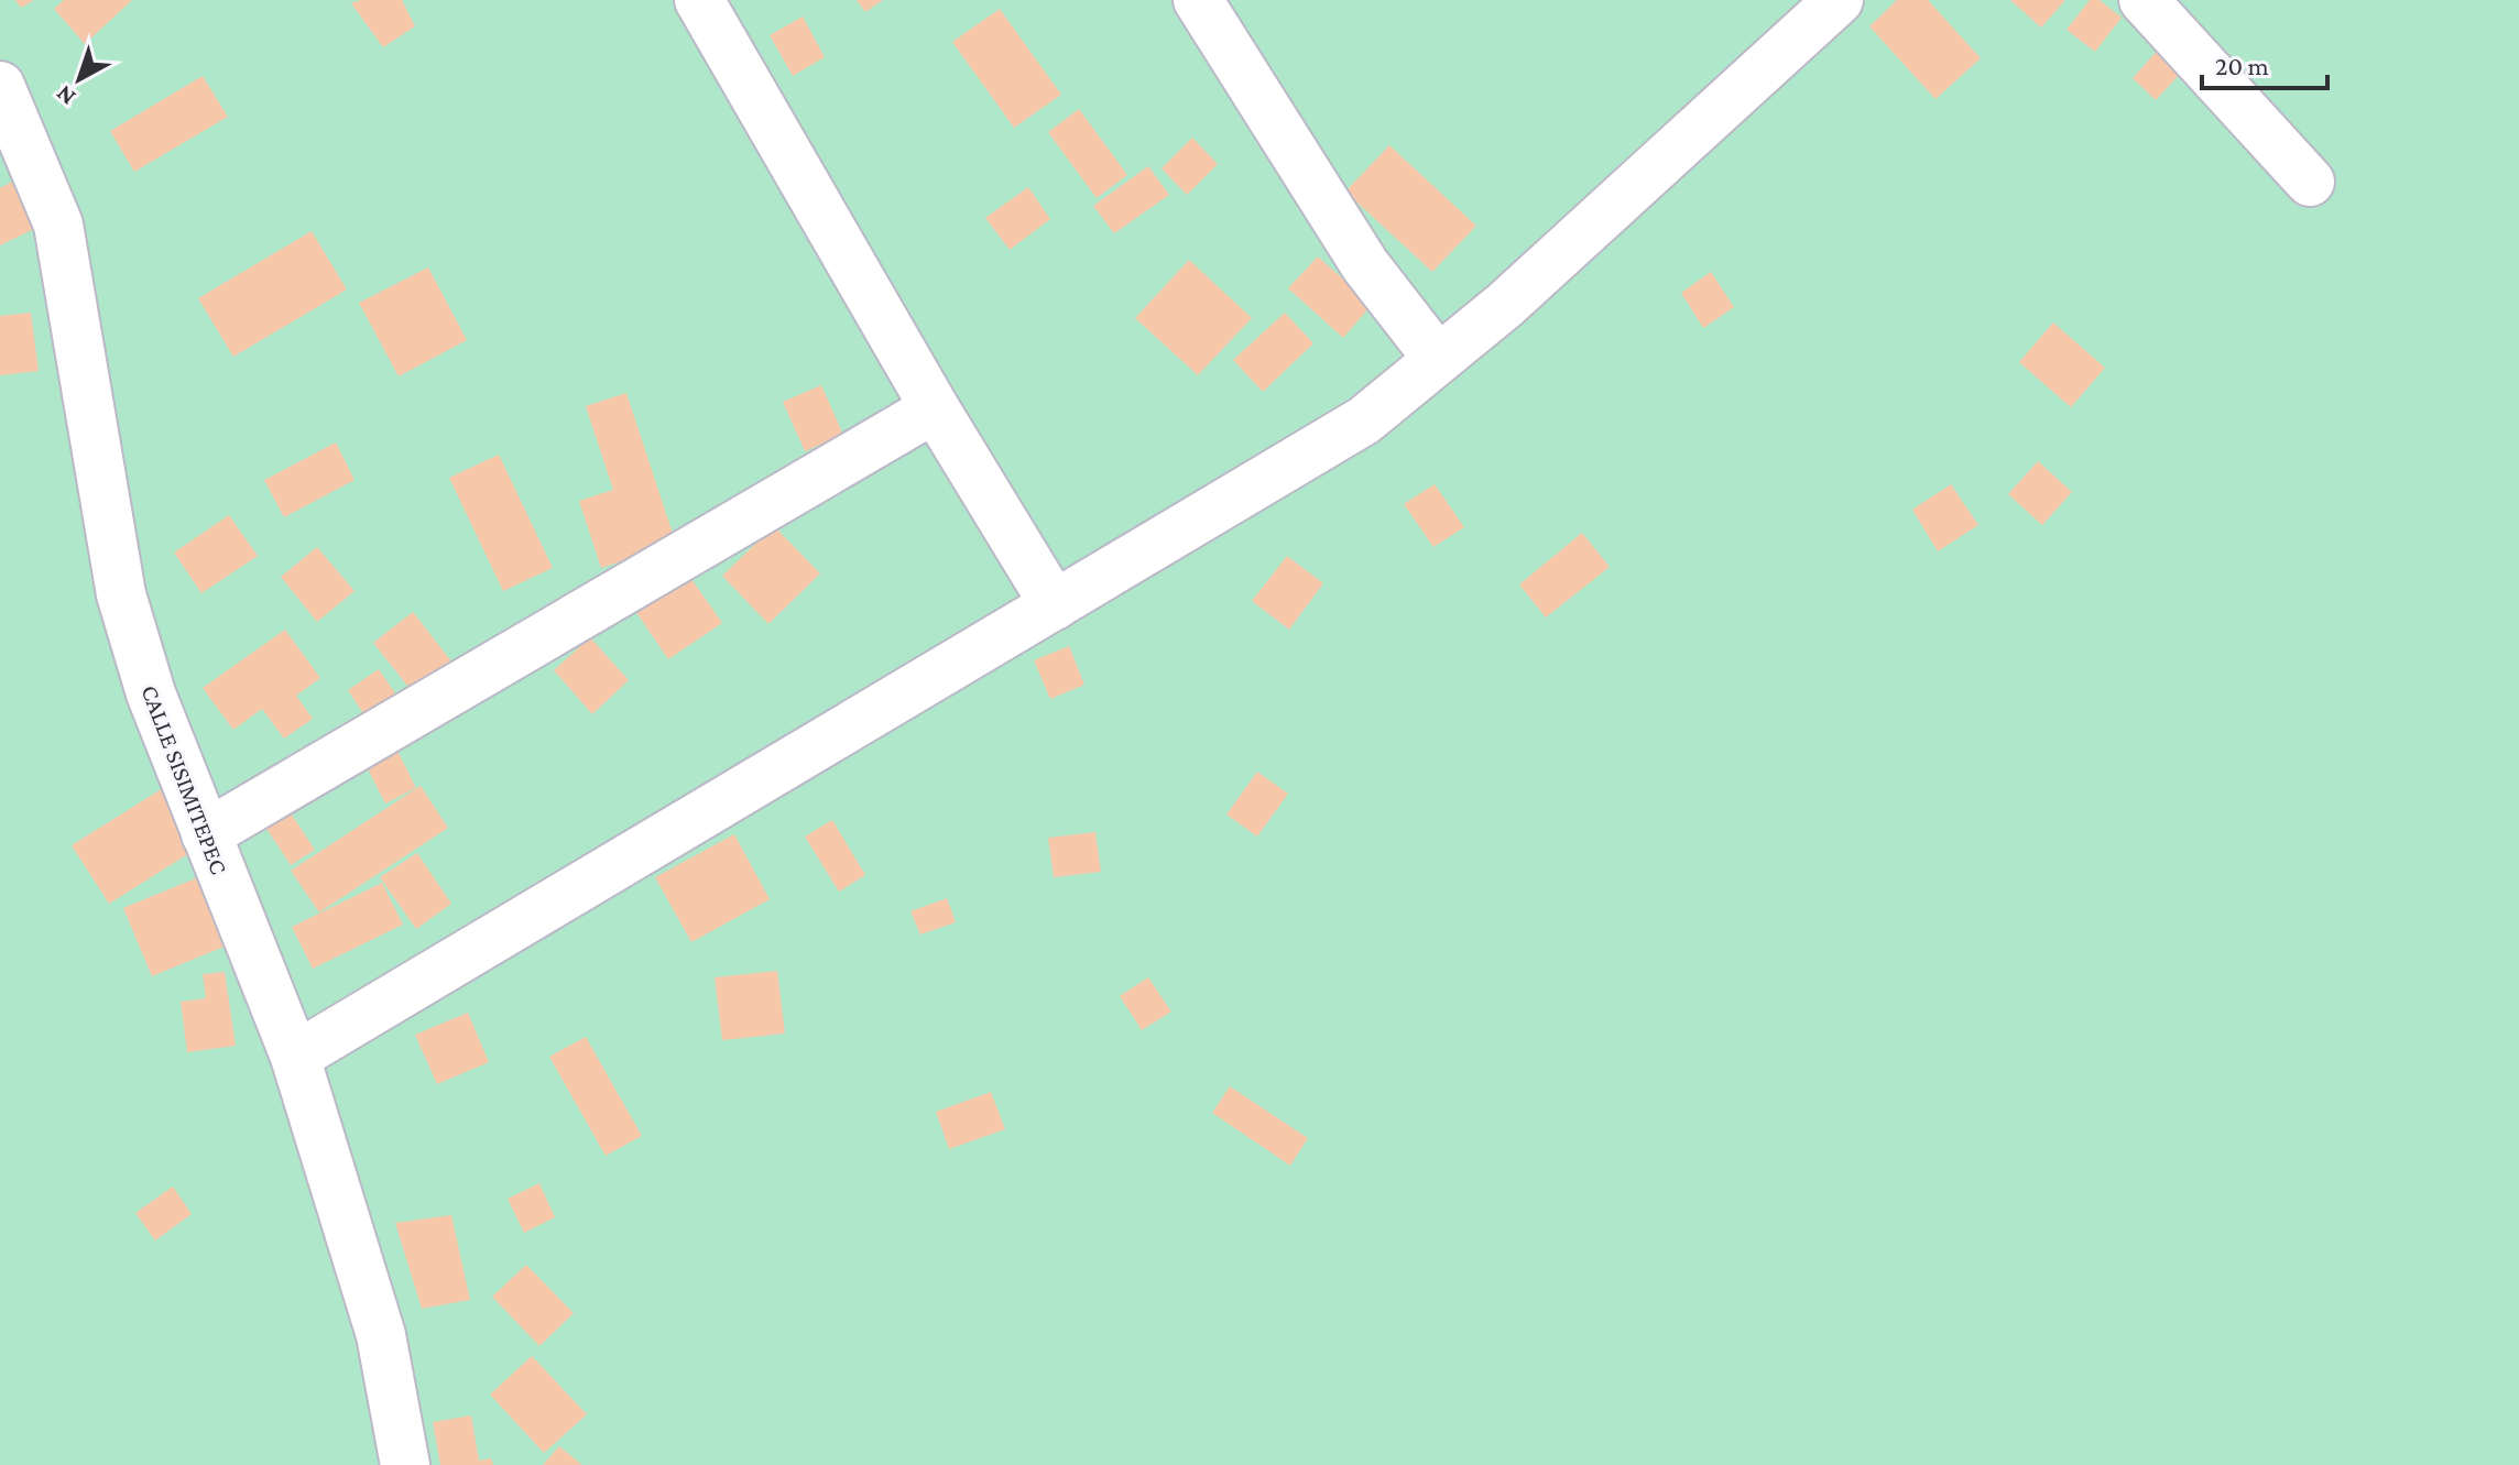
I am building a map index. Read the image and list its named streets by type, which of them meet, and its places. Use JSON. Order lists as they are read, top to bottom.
{
  "streets": {
    "street": ["CALLE SISIMITEPEC"]
  },
  "scale_bar": "20 m",
  "north": "bottom left"
}
